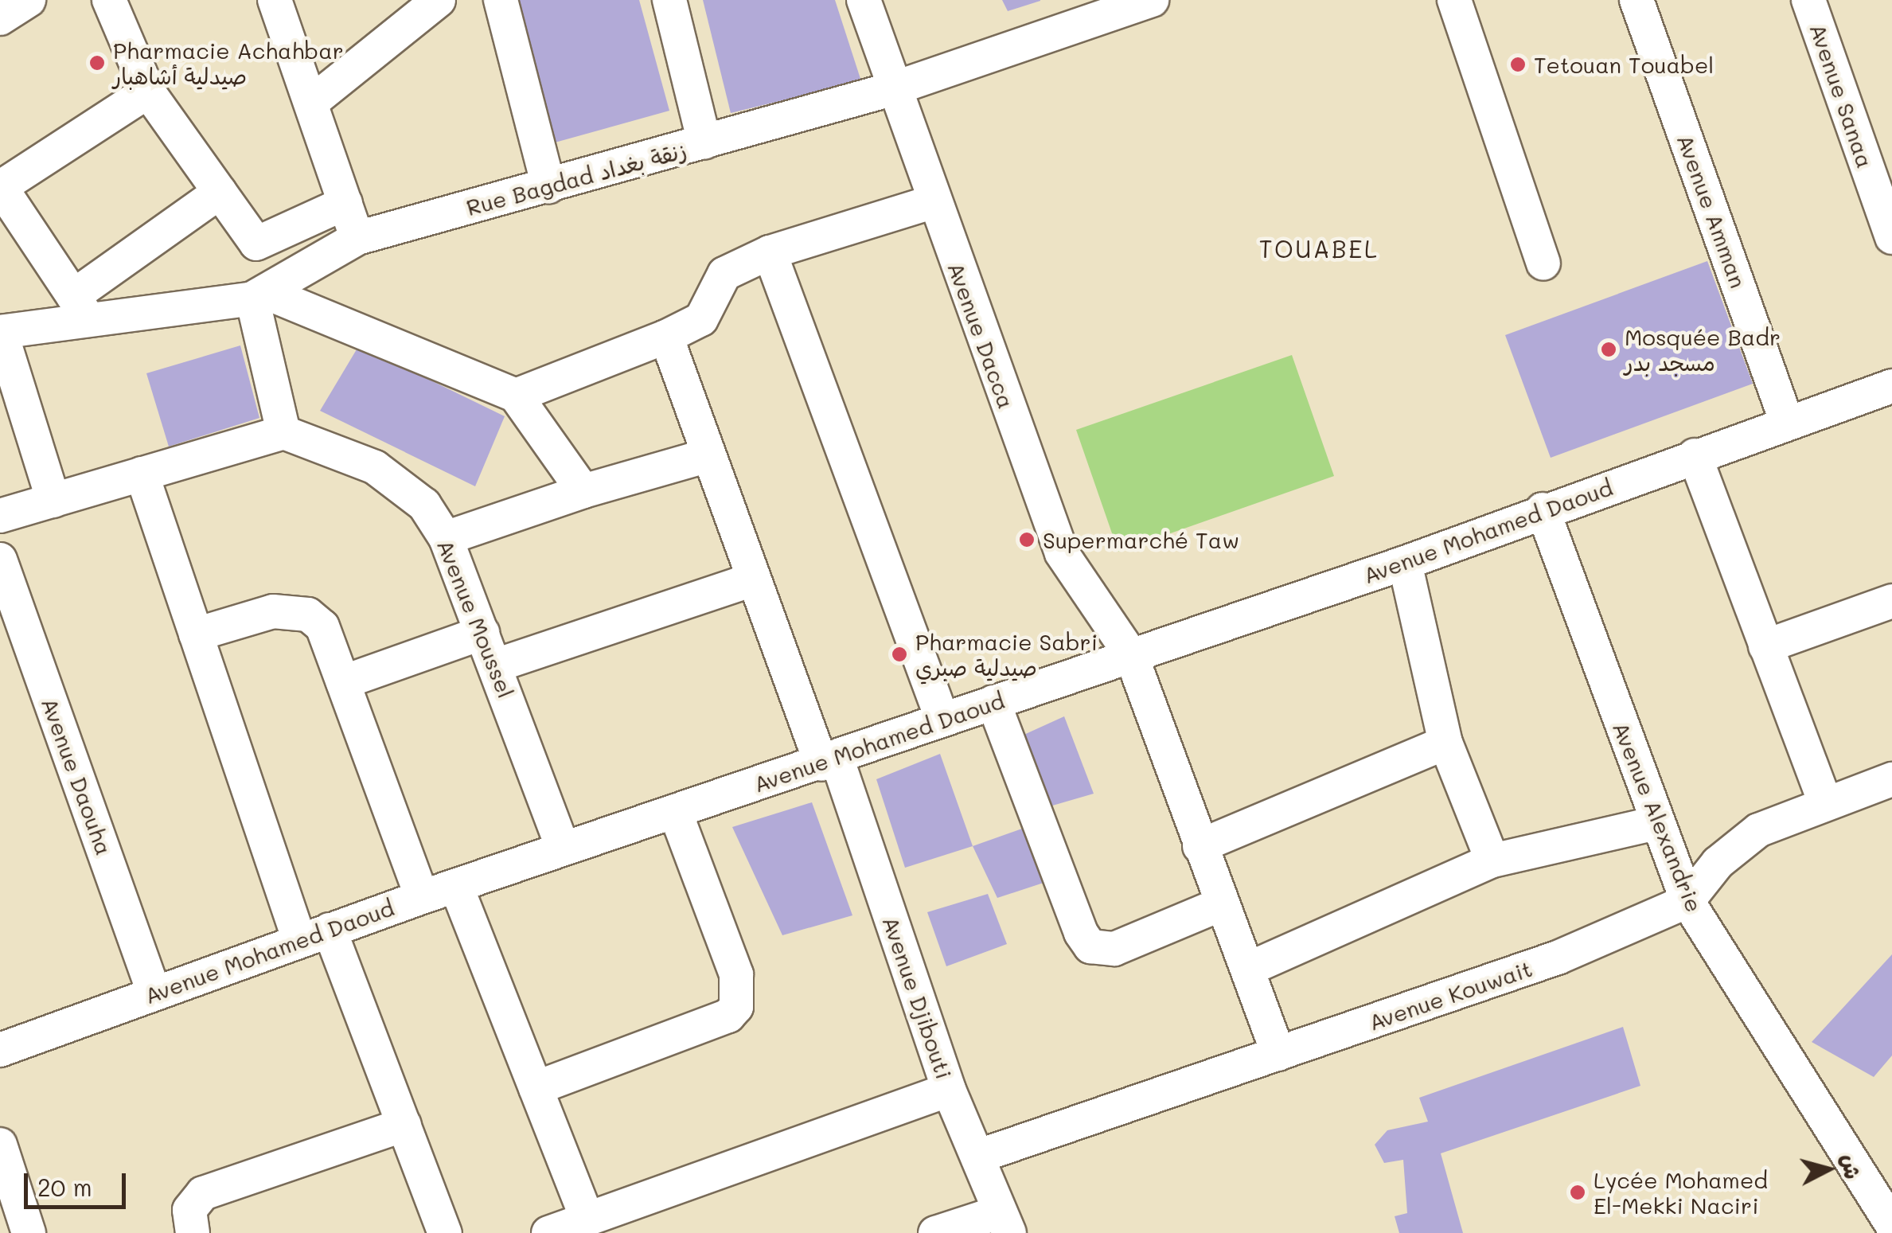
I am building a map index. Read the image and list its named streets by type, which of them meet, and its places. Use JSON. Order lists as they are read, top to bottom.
{
  "streets": {
    "street": [
      "Avenue Sanaa",
      "Rue Bagdad زنقة بغداد",
      "Avenue Amman",
      "Avenue Dacca",
      "Avenue Mohamed Daoud",
      "Avenue Moussel",
      "Avenue Daouha",
      "Avenue Alexandrie",
      "Avenue Kouwait",
      "Avenue Djibouti"
    ]
  },
  "crossings": [
    ["Rue Bagdad زنقة بغداد", "Avenue Dacca"],
    ["Avenue Amman", "Avenue Mohamed Daoud"],
    ["Avenue Dacca", "Avenue Mohamed Daoud"],
    ["Avenue Dacca", "Avenue Kouwait"],
    ["Avenue Mohamed Daoud", "Avenue Moussel"],
    ["Avenue Mohamed Daoud", "Avenue Daouha"],
    ["Avenue Mohamed Daoud", "Avenue Alexandrie"],
    ["Avenue Mohamed Daoud", "Avenue Djibouti"],
    ["Avenue Alexandrie", "Avenue Kouwait"],
    ["Avenue Kouwait", "Avenue Djibouti"]
  ],
  "districts": ["TOUABEL"],
  "places": [
    "Pharmacie Achahbar صيدلية أشاهبار",
    "Tetouan Touabel",
    "Mosquée Badr مسجد بدر",
    "Supermarché Taw",
    "Pharmacie Sabri صيدلية صبري",
    "Lycée Mohamed El-Mekki Naciri"
  ],
  "scale_bar": "20 m",
  "north": "right"
}
